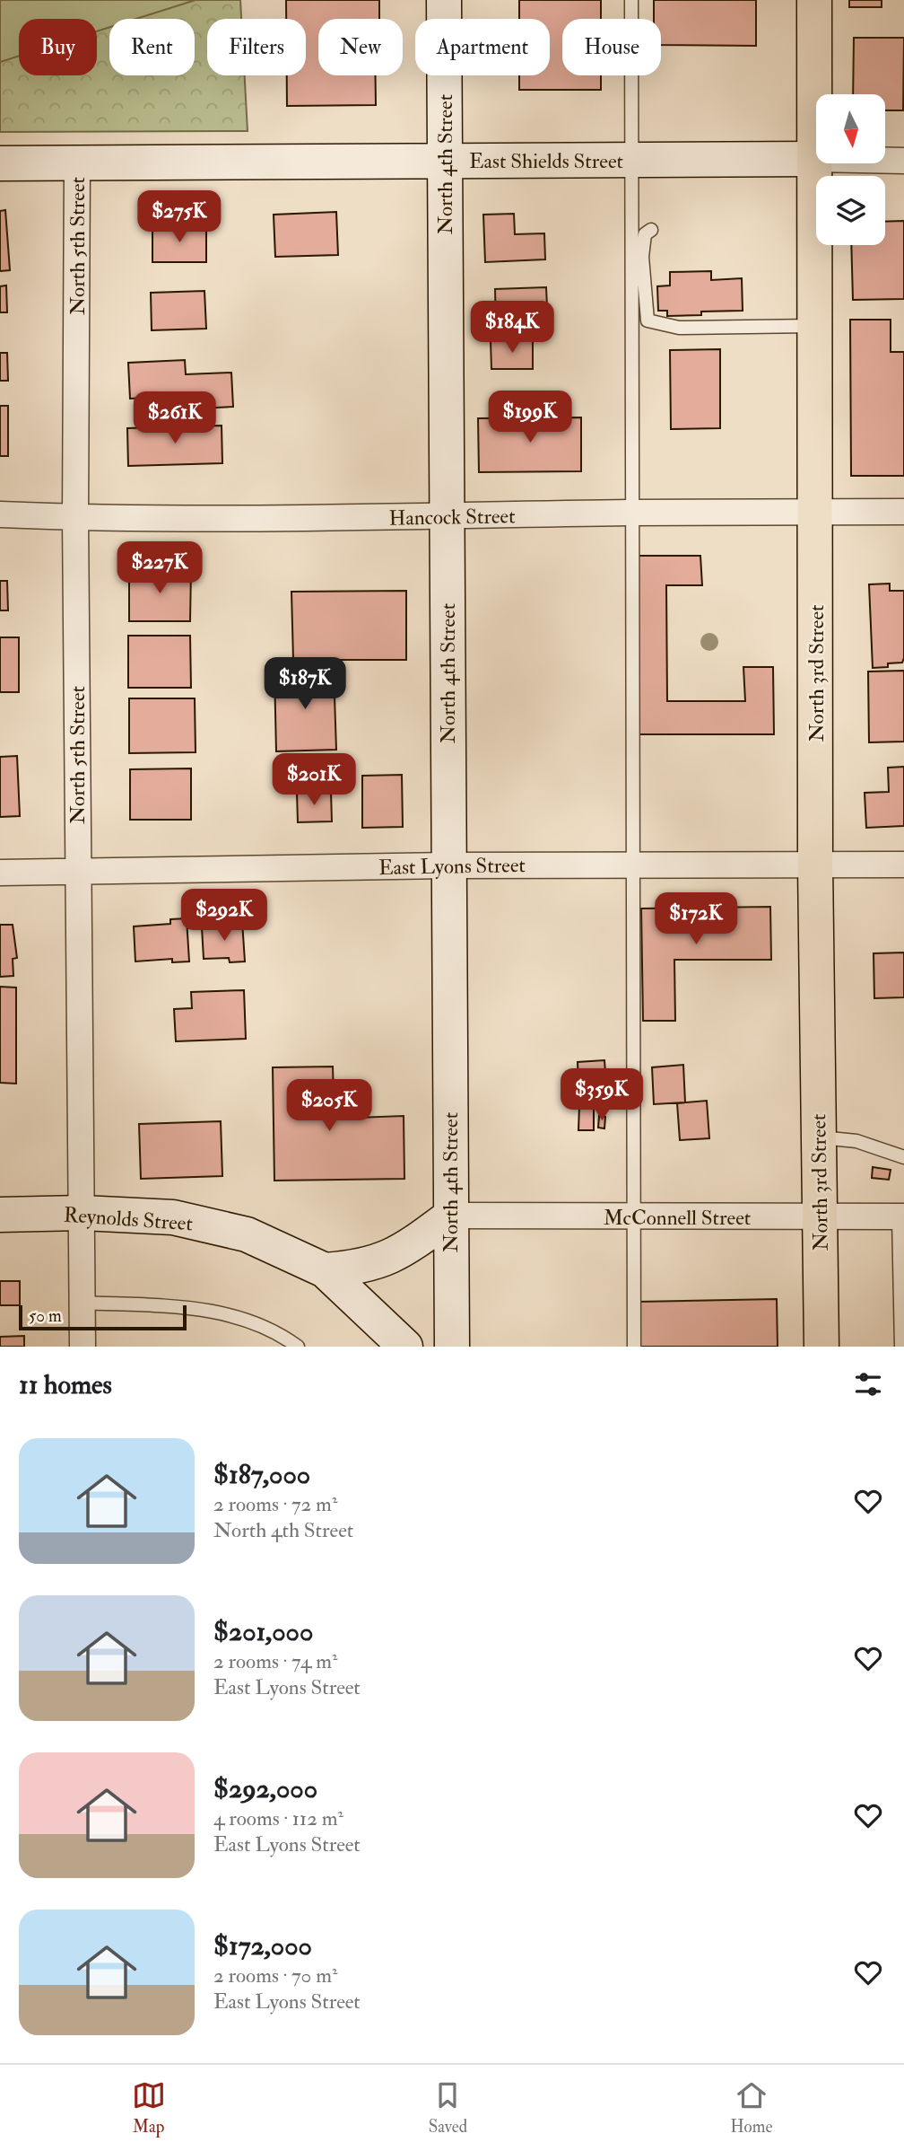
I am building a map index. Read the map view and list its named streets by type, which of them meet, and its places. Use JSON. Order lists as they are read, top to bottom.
{
  "streets": {
    "main road": ["North 3rd Street"],
    "street": [
      "East Shields Street",
      "North 4th Street",
      "North 5th Street",
      "Hancock Street",
      "East Lyons Street",
      "McConnell Street",
      "Reynolds Street"
    ]
  },
  "crossings": [
    ["East Shields Street", "North 4th Street"],
    ["East Shields Street", "North 5th Street"],
    ["East Shields Street", "North 3rd Street"],
    ["North 4th Street", "Hancock Street"],
    ["North 4th Street", "East Lyons Street"],
    ["North 4th Street", "McConnell Street"],
    ["North 5th Street", "Hancock Street"],
    ["North 5th Street", "East Lyons Street"],
    ["North 5th Street", "Reynolds Street"],
    ["Hancock Street", "North 3rd Street"],
    ["North 3rd Street", "East Lyons Street"],
    ["North 3rd Street", "McConnell Street"]
  ],
  "scale_bar": "50 m",
  "north": "bottom",
  "page": {
    "chip": [
      "Buy",
      "Rent",
      "Filters",
      "New",
      "Apartment",
      "House"
    ],
    "price": [
      "$275K",
      "$184K",
      "$199K",
      "$261K",
      "$227K",
      "$187K",
      "$201K",
      "$292K",
      "$172K",
      "$359K",
      "$205K"
    ],
    "scale": "50 m",
    "heading": "11 homes",
    "list": [
      {
        "name": "$187,000",
        "note": "2 rooms · 72 m² · North 4th Street"
      },
      {
        "name": "$201,000",
        "note": "2 rooms · 74 m² · East Lyons Street"
      },
      {
        "name": "$292,000",
        "note": "4 rooms · 112 m² · East Lyons Street"
      },
      {
        "name": "$172,000",
        "note": "2 rooms · 70 m² · East Lyons Street"
      }
    ],
    "tabs": ["Map", "Saved", "Home"]
  }
}
